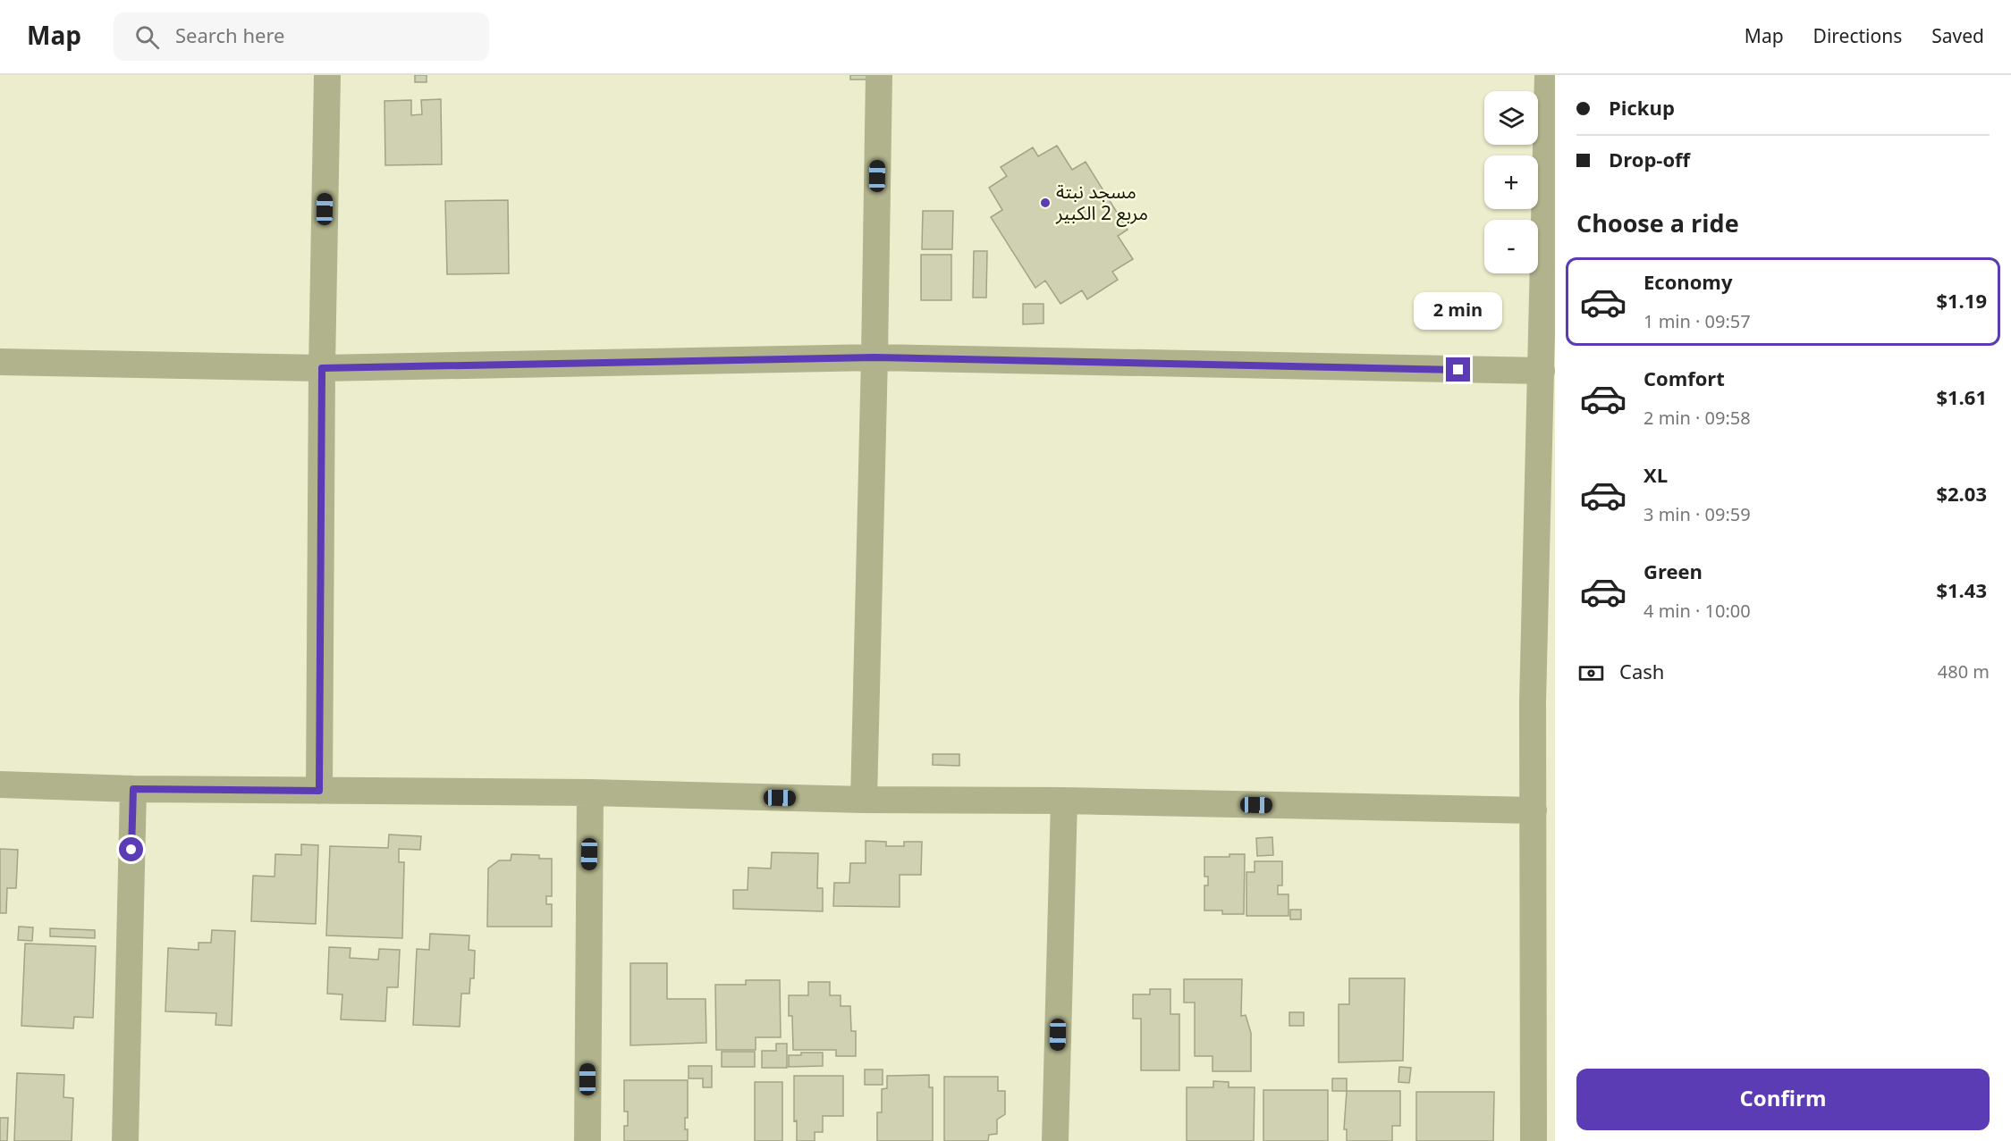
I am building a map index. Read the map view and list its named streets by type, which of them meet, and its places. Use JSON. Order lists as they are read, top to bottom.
{
  "places": ["مسجد نبتة مربع 2 الكبير"],
  "page": {
    "header": "Map",
    "search": "Search here",
    "nav": ["Map", "Directions", "Saved"],
    "banner": ["Pickup", "Drop-off"],
    "map_buttons": ["+", "−"],
    "heading": "Choose a ride",
    "list": [
      {
        "name": "Economy",
        "note": "1 min · 09:57",
        "value": "$1.19"
      },
      {
        "name": "Comfort",
        "note": "2 min · 09:58",
        "value": "$1.61"
      },
      {
        "name": "XL",
        "note": "3 min · 09:59",
        "value": "$2.03"
      },
      {
        "name": "Green",
        "note": "4 min · 10:00",
        "value": "$1.43"
      }
    ],
    "bubble": "2 min",
    "pay": ["Cash", "480 m"],
    "buttons": "Confirm"
  }
}
